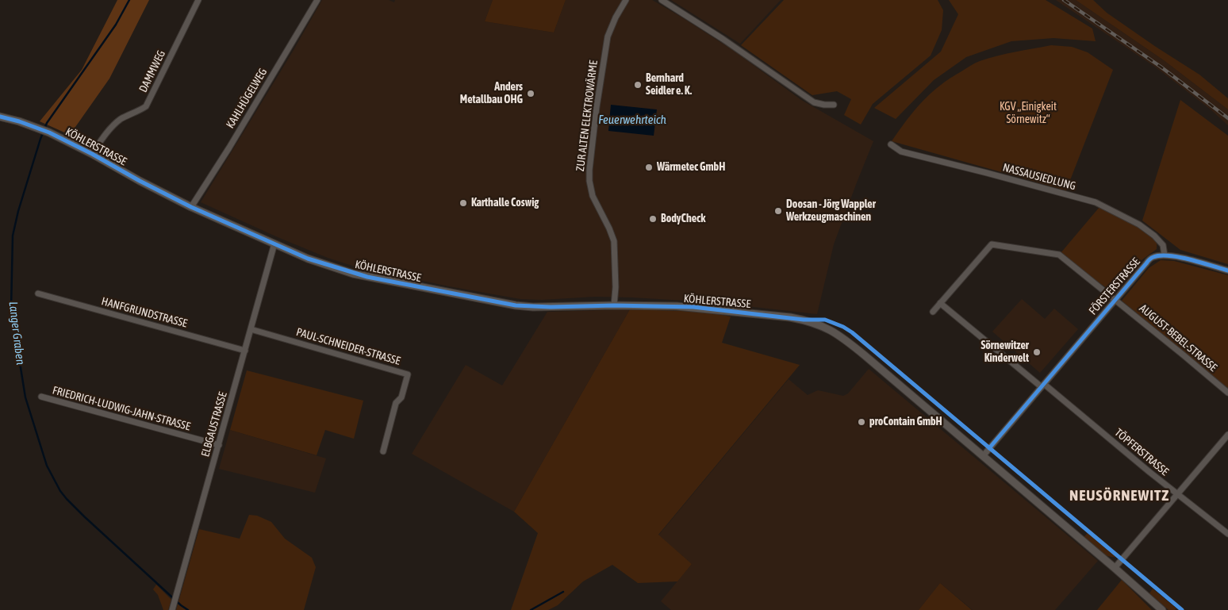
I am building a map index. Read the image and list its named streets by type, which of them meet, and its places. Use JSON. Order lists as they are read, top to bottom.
{
  "streets": {
    "street": [
      "DAMMWEG",
      "KAHLHÜGELWEG",
      "ZUR ALTEN ELEKTROWÄRME",
      "KÖHLERSTRASSE",
      "NASSAUSIEDLUNG",
      "FÖRSTERSTRASSE",
      "HANFGRUNDSTRASSE",
      "AUGUST-BEBEL-STRASSE",
      "PAUL-SCHNEIDER-STRASSE",
      "FRIEDRICH-LUDWIG-JAHN-STRASSE",
      "ELBGAUSTRASSE",
      "TÖPFERSTRASSE"
    ]
  },
  "crossings": [
    ["DAMMWEG", "KÖHLERSTRASSE"],
    ["KAHLHÜGELWEG", "KÖHLERSTRASSE"],
    ["ZUR ALTEN ELEKTROWÄRME", "KÖHLERSTRASSE"],
    ["KÖHLERSTRASSE", "FÖRSTERSTRASSE"],
    ["KÖHLERSTRASSE", "ELBGAUSTRASSE"],
    ["NASSAUSIEDLUNG", "FÖRSTERSTRASSE"],
    ["FÖRSTERSTRASSE", "AUGUST-BEBEL-STRASSE"],
    ["FÖRSTERSTRASSE", "TÖPFERSTRASSE"],
    ["HANFGRUNDSTRASSE", "ELBGAUSTRASSE"],
    ["PAUL-SCHNEIDER-STRASSE", "ELBGAUSTRASSE"],
    ["FRIEDRICH-LUDWIG-JAHN-STRASSE", "ELBGAUSTRASSE"]
  ],
  "districts": ["NEUSÖRNEWITZ"],
  "water": ["Feuerwehrteich", "Langer Graben"],
  "parks": ["KGV „Einigkeit Sörnewitz“"],
  "places": [
    "Bernhard Seidler e. K.",
    "Anders Metallbau OHG",
    "Wärmetec GmbH",
    "Karthalle Coswig",
    "Doosan - Jörg Wappler Werkzeugmaschinen",
    "BodyCheck",
    "Sörnewitzer Kinderwelt",
    "proContain GmbH"
  ]
}
